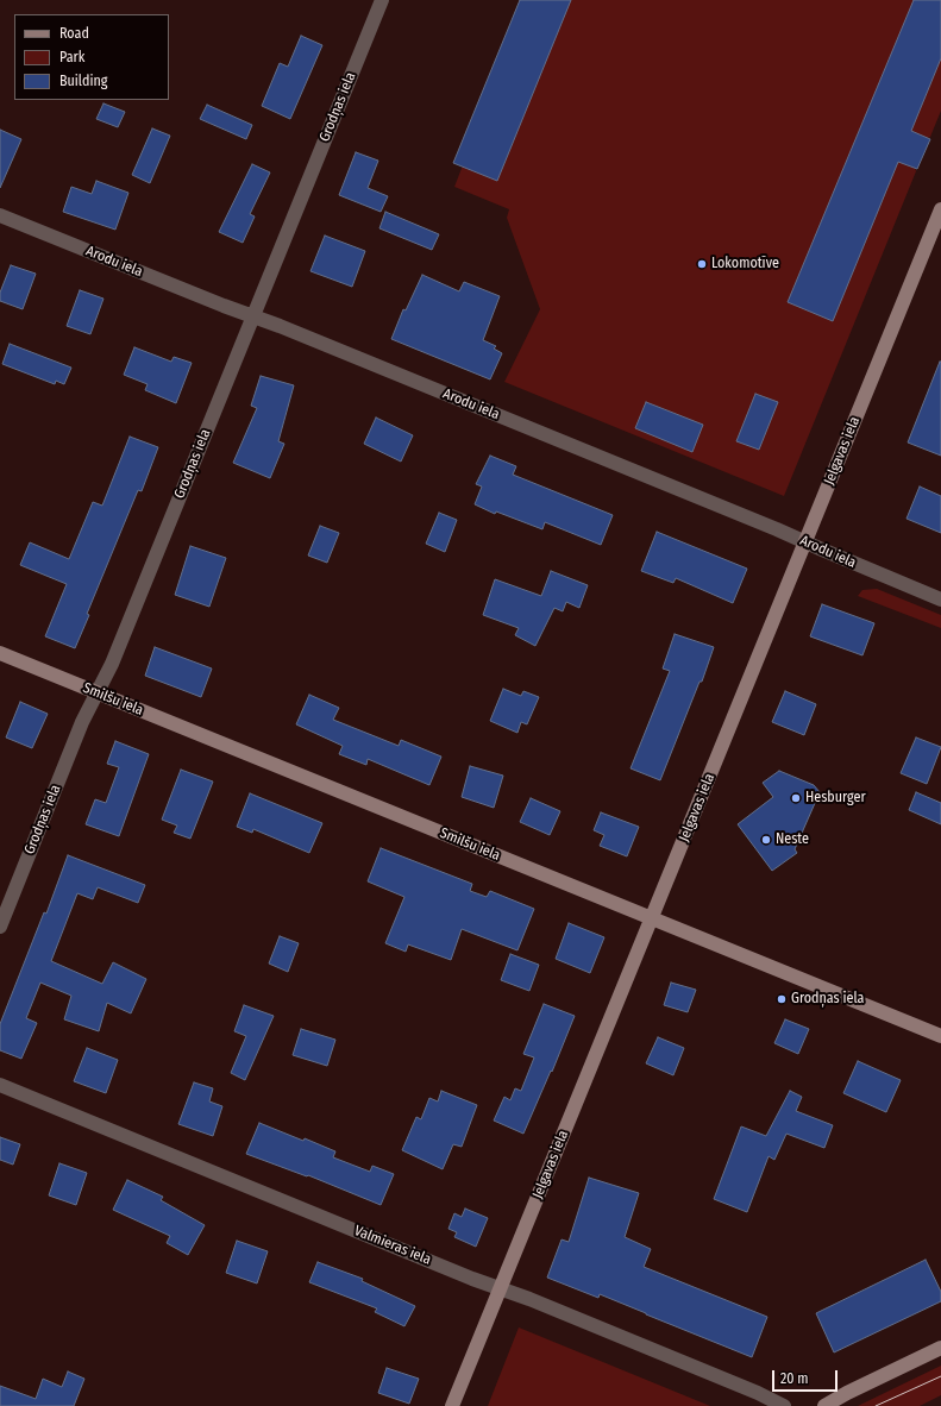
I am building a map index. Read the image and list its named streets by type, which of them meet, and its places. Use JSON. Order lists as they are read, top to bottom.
{
  "streets": {
    "street": [
      "Grodņas iela",
      "Arodu iela",
      "Jelgavas iela",
      "Smilšu iela",
      "Valmieras iela"
    ]
  },
  "crossings": [
    ["Grodņas iela", "Arodu iela"],
    ["Grodņas iela", "Smilšu iela"],
    ["Arodu iela", "Jelgavas iela"],
    ["Jelgavas iela", "Smilšu iela"],
    ["Jelgavas iela", "Valmieras iela"]
  ],
  "places": [
    "Lokomotīve",
    "Hesburger",
    "Neste",
    "Grodņas iela"
  ],
  "legend": ["Road", "Park", "Building"],
  "scale_bar": "20 m"
}
